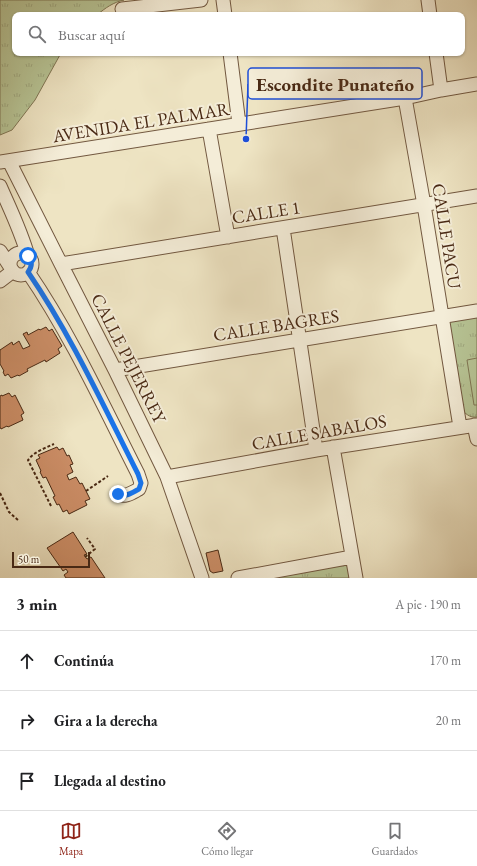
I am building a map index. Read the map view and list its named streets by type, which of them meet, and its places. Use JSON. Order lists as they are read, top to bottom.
{
  "streets": {
    "street": [
      "AVENIDA EL PALMAR",
      "CALLE 1",
      "CALLE PACU",
      "CALLE BAGRES",
      "CALLE PEJERREY",
      "CALLE SABALOS"
    ]
  },
  "crossings": [
    ["AVENIDA EL PALMAR", "CALLE PACU"],
    ["AVENIDA EL PALMAR", "CALLE PEJERREY"],
    ["CALLE 1", "CALLE PACU"],
    ["CALLE 1", "CALLE PEJERREY"],
    ["CALLE PACU", "CALLE BAGRES"],
    ["CALLE PACU", "CALLE SABALOS"],
    ["CALLE BAGRES", "CALLE PEJERREY"],
    ["CALLE PEJERREY", "CALLE SABALOS"]
  ],
  "places": ["Escondite Punateño"],
  "scale_bar": "50 m",
  "page": {
    "search": "Buscar aquí",
    "scale": "50 m",
    "heading": ["3 min", "A pie · 190 m"],
    "list": [
      ["Continúa", "170 m"],
      ["Gira a la derecha", "20 m"],
      "Llegada al destino"
    ],
    "nav": ["Mapa", "Cómo llegar", "Guardados"]
  }
}
